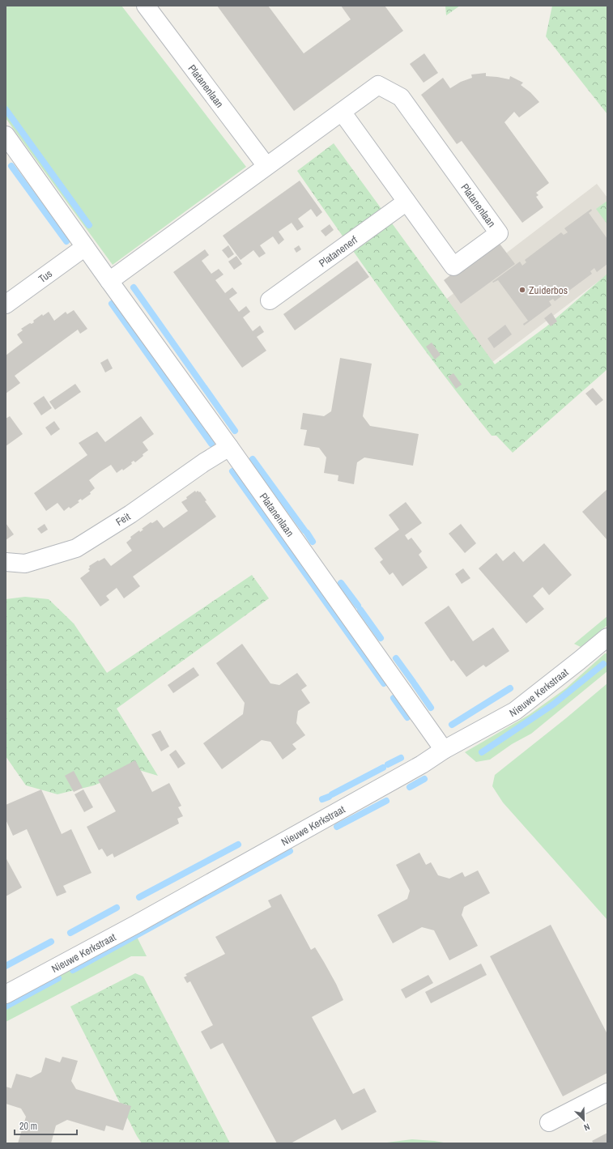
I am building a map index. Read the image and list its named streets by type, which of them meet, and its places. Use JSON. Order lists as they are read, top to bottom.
{
  "streets": {
    "street": [
      "Platanenlaan",
      "Platanenerf",
      "Tus",
      "Feit",
      "Nieuwe Kerkstraat"
    ]
  },
  "crossings": [
    ["Platanenlaan", "Platanenerf"],
    ["Platanenlaan", "Tus"],
    ["Platanenlaan", "Feit"],
    ["Platanenlaan", "Nieuwe Kerkstraat"]
  ],
  "places": ["Zuiderbos"],
  "scale_bar": "20 m",
  "north": "bottom right"
}
